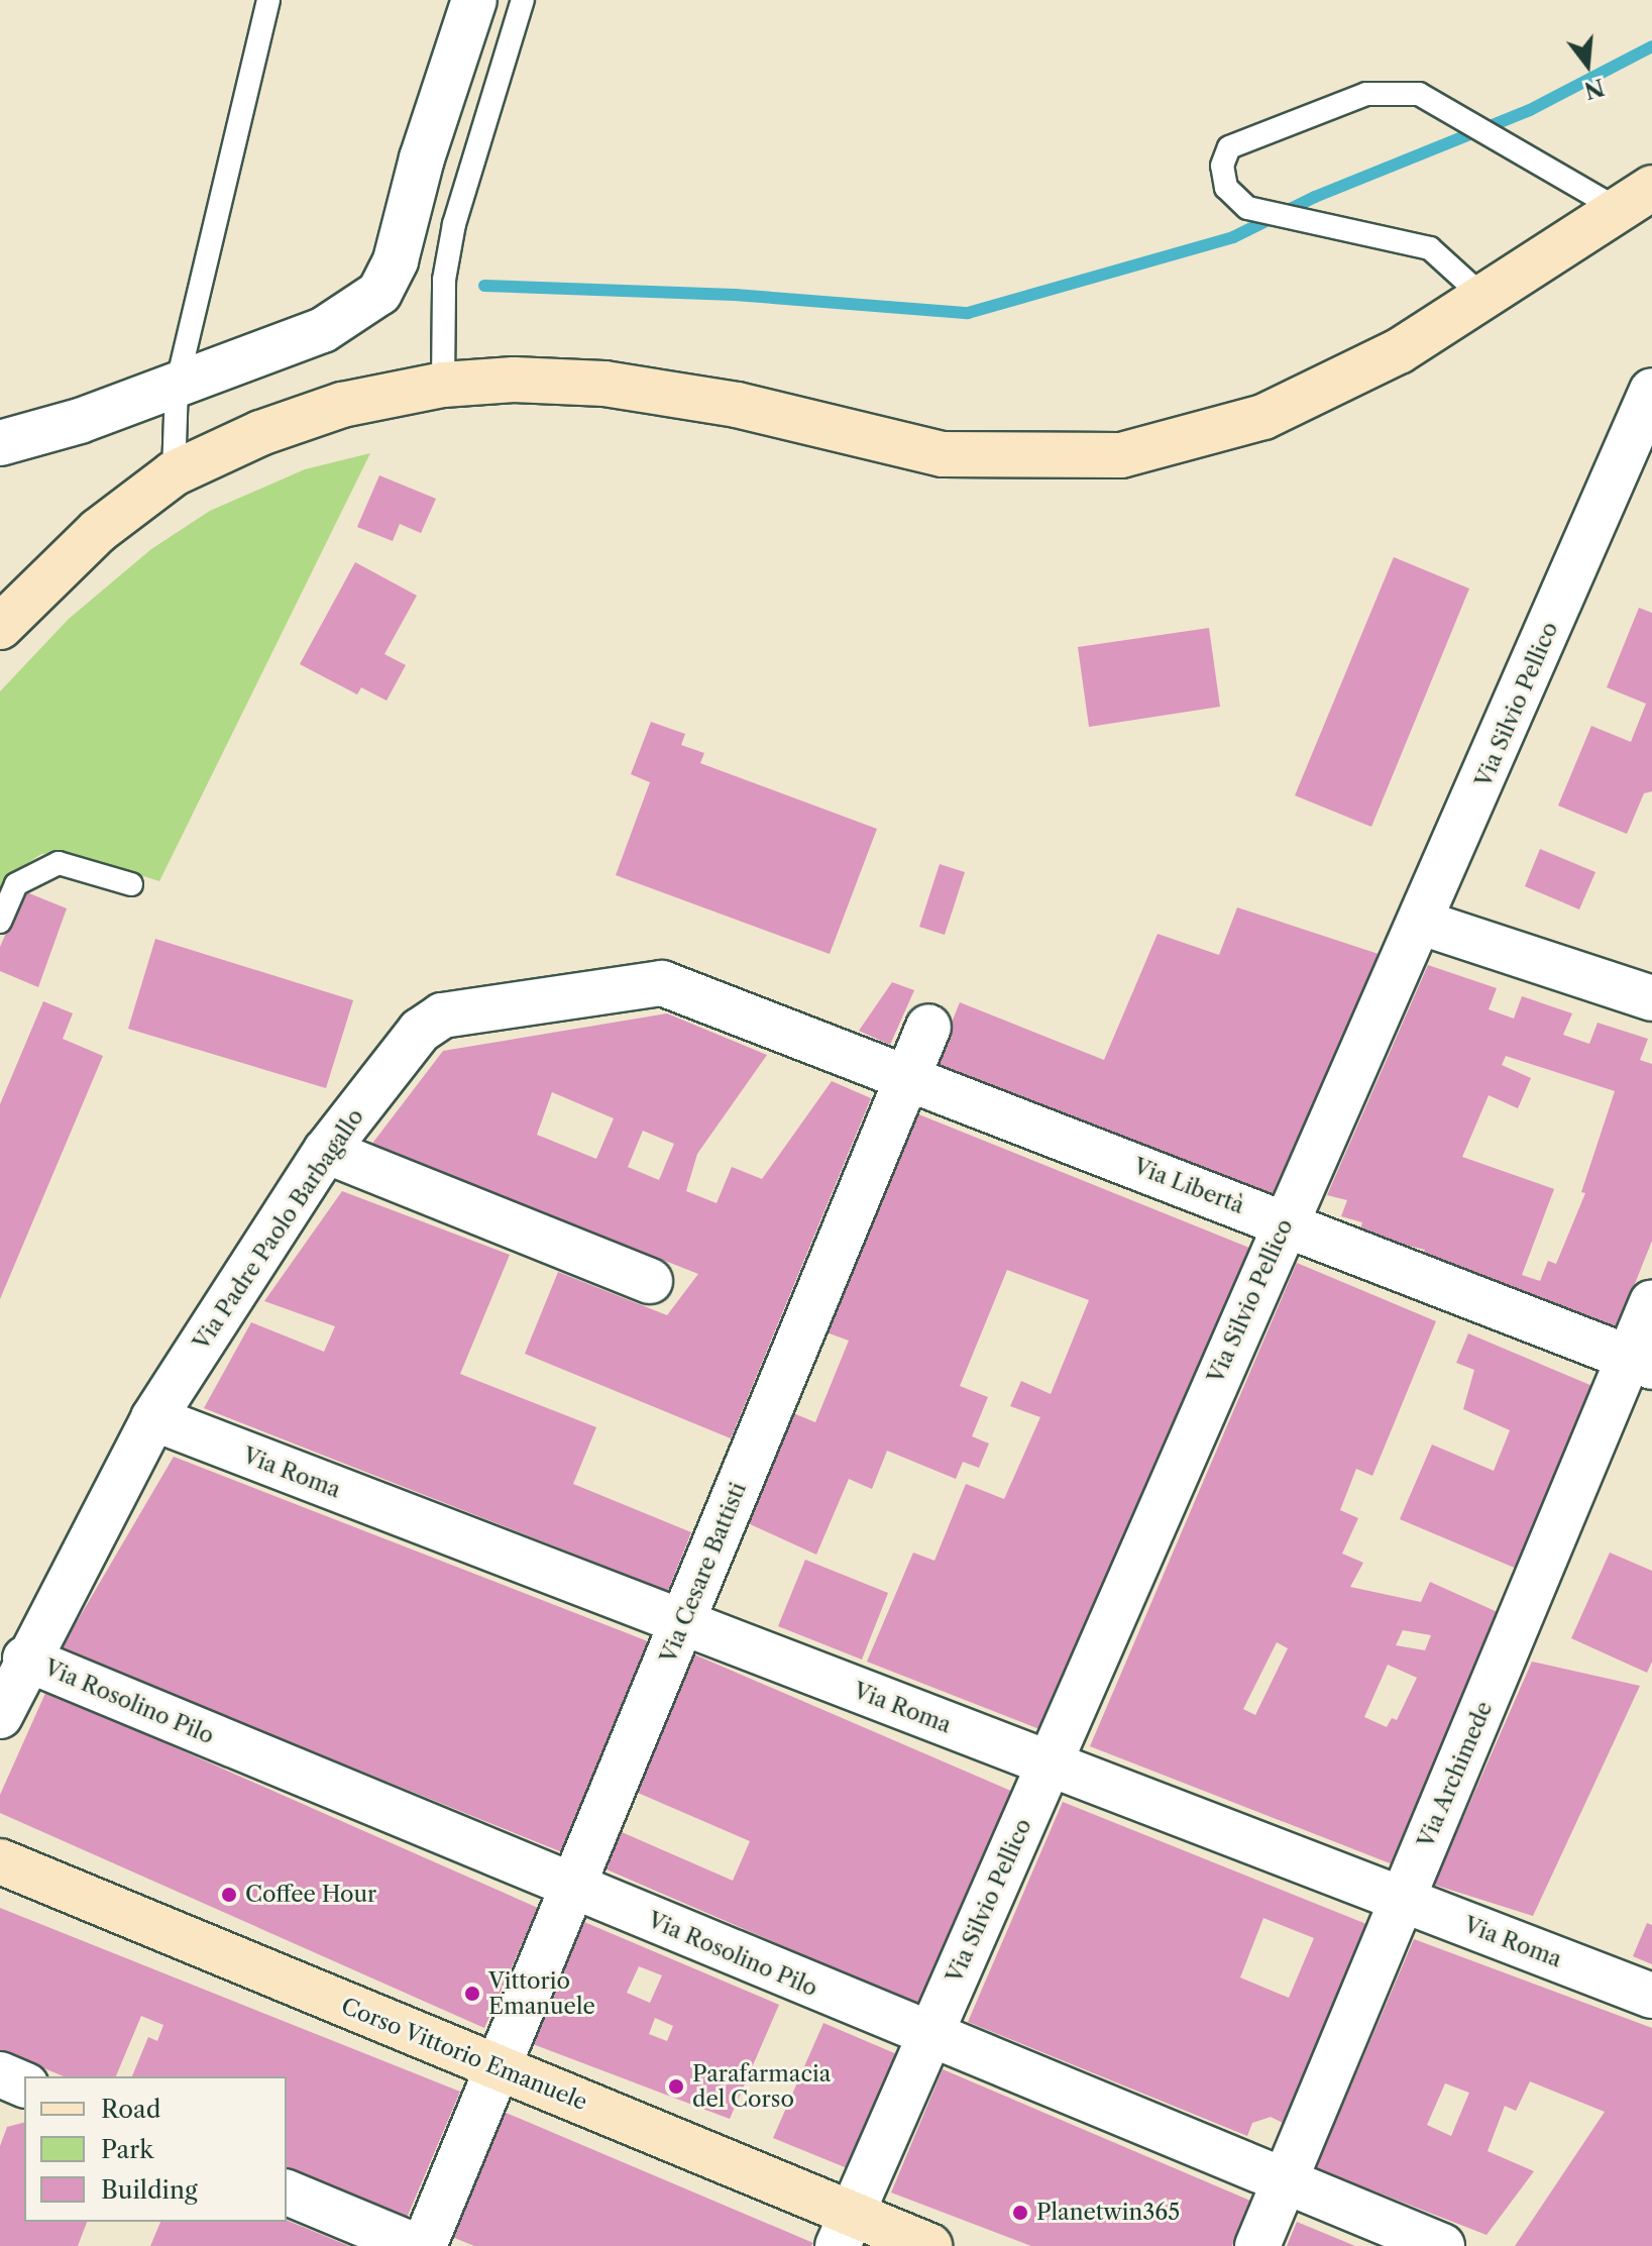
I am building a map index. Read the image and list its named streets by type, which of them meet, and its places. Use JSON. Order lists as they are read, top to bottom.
{
  "streets": {
    "main road": ["Corso Vittorio Emanuele"],
    "street": [
      "Via Silvio Pellico",
      "Via Libertà",
      "Via Padre Paolo Barbagallo",
      "Via Roma",
      "Via Cesare Battisti",
      "Via Rosolino Pilo",
      "Via Archimede"
    ]
  },
  "crossings": [
    ["Via Silvio Pellico", "Via Libertà"],
    ["Via Silvio Pellico", "Via Roma"],
    ["Via Silvio Pellico", "Via Rosolino Pilo"],
    ["Via Silvio Pellico", "Corso Vittorio Emanuele"],
    ["Via Libertà", "Via Padre Paolo Barbagallo"],
    ["Via Libertà", "Via Cesare Battisti"],
    ["Via Libertà", "Via Archimede"],
    ["Via Padre Paolo Barbagallo", "Via Roma"],
    ["Via Padre Paolo Barbagallo", "Via Cesare Battisti"],
    ["Via Padre Paolo Barbagallo", "Via Rosolino Pilo"],
    ["Via Roma", "Via Cesare Battisti"],
    ["Via Roma", "Via Archimede"],
    ["Via Cesare Battisti", "Via Rosolino Pilo"],
    ["Via Cesare Battisti", "Corso Vittorio Emanuele"],
    ["Via Rosolino Pilo", "Via Archimede"]
  ],
  "places": [
    "Coffee Hour",
    "Vittorio Emanuele",
    "Parafarmacia del Corso",
    "Planetwin365"
  ],
  "legend": ["Road", "Park", "Building"],
  "north": "bottom"
}
